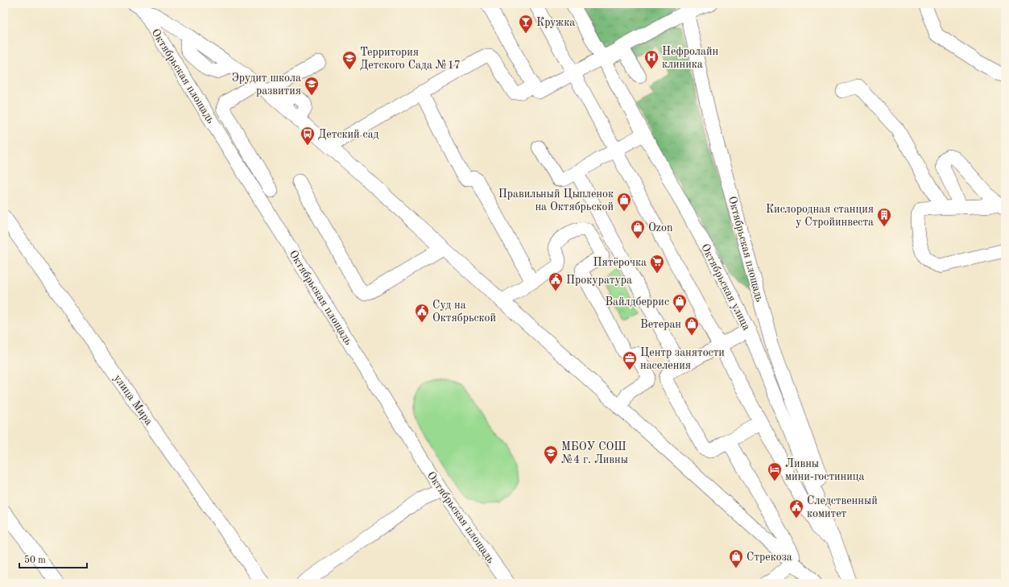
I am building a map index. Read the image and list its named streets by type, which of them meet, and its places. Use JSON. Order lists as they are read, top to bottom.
{
  "streets": {
    "street": ["Октябрьская площадь", "Октябрьская улица", "улица Мира"]
  },
  "crossings": [
    ["Октябрьская площадь", "Октябрьская улица"]
  ],
  "places": {
    "bar": ["Кружка"],
    "hospital": ["Нефролайн клиника"],
    "school or university": ["Территория Детского Сада №17", "Эрудит школа развития", "МБОУ СОШ №4 г. Ливны"],
    "bus stop": ["Детский сад"],
    "shop": [
      "Правильный Цыпленок на Октябрьской",
      "Ozon",
      "Вайлдберрис",
      "Ветеран",
      "Стрекоза"
    ],
    "building": ["Кислородная станция у Стройинвеста"],
    "supermarket": ["Пятёрочка"],
    "public building": ["Прокуратура", "Суд на Октябрьской", "Следственный комитет"],
    "office": ["Центр занятости населения"],
    "hotel": ["Ливны мини-гостиница"]
  },
  "scale_bar": "50 m"
}
